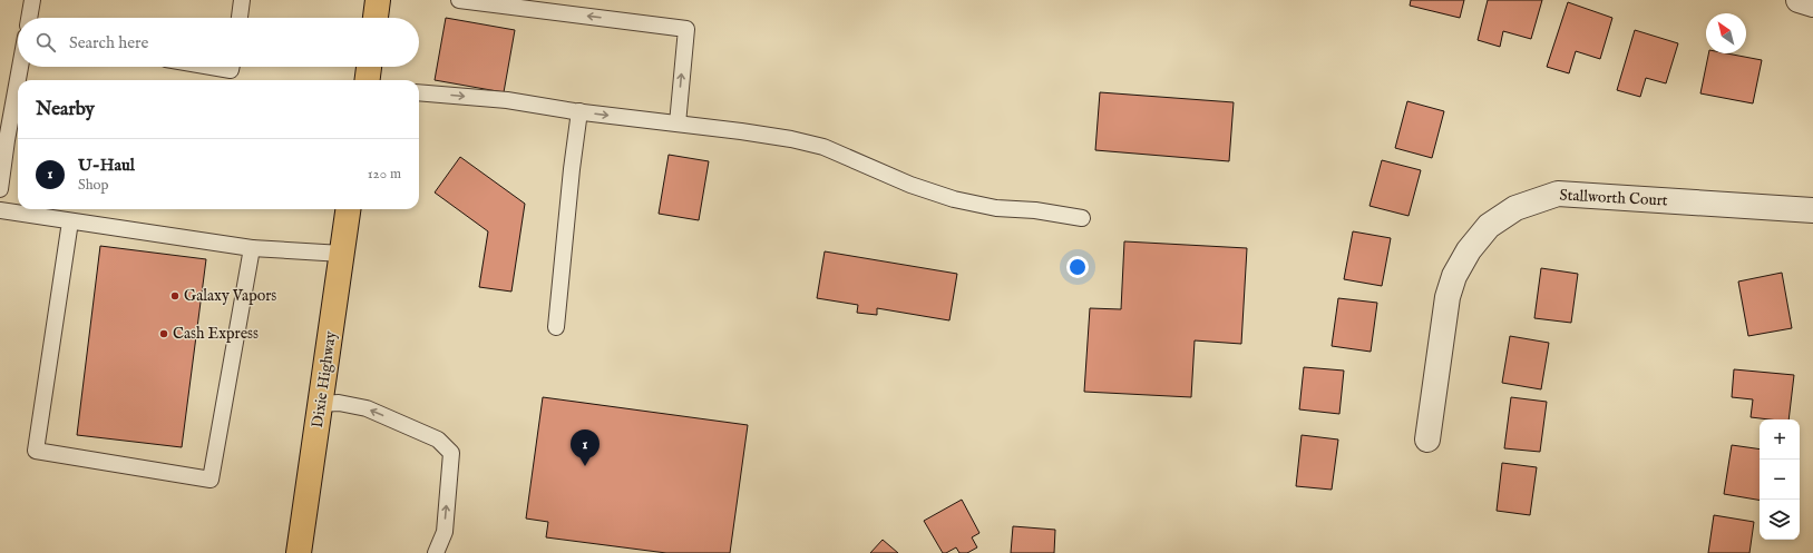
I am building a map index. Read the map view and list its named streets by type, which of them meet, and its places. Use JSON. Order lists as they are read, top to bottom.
{
  "streets": {
    "main road": ["Dixie Highway"],
    "street": ["Stallworth Court"]
  },
  "places": ["Galaxy Vapors", "Cash Express"],
  "north": "top left",
  "page": {
    "search": "Search here",
    "heading": "Nearby",
    "list": [
      {
        "mark": "1",
        "name": "U-Haul",
        "note": "Shop",
        "value": "120 m"
      }
    ],
    "map_buttons": ["+", "−"],
    "pins": "1"
  }
}
